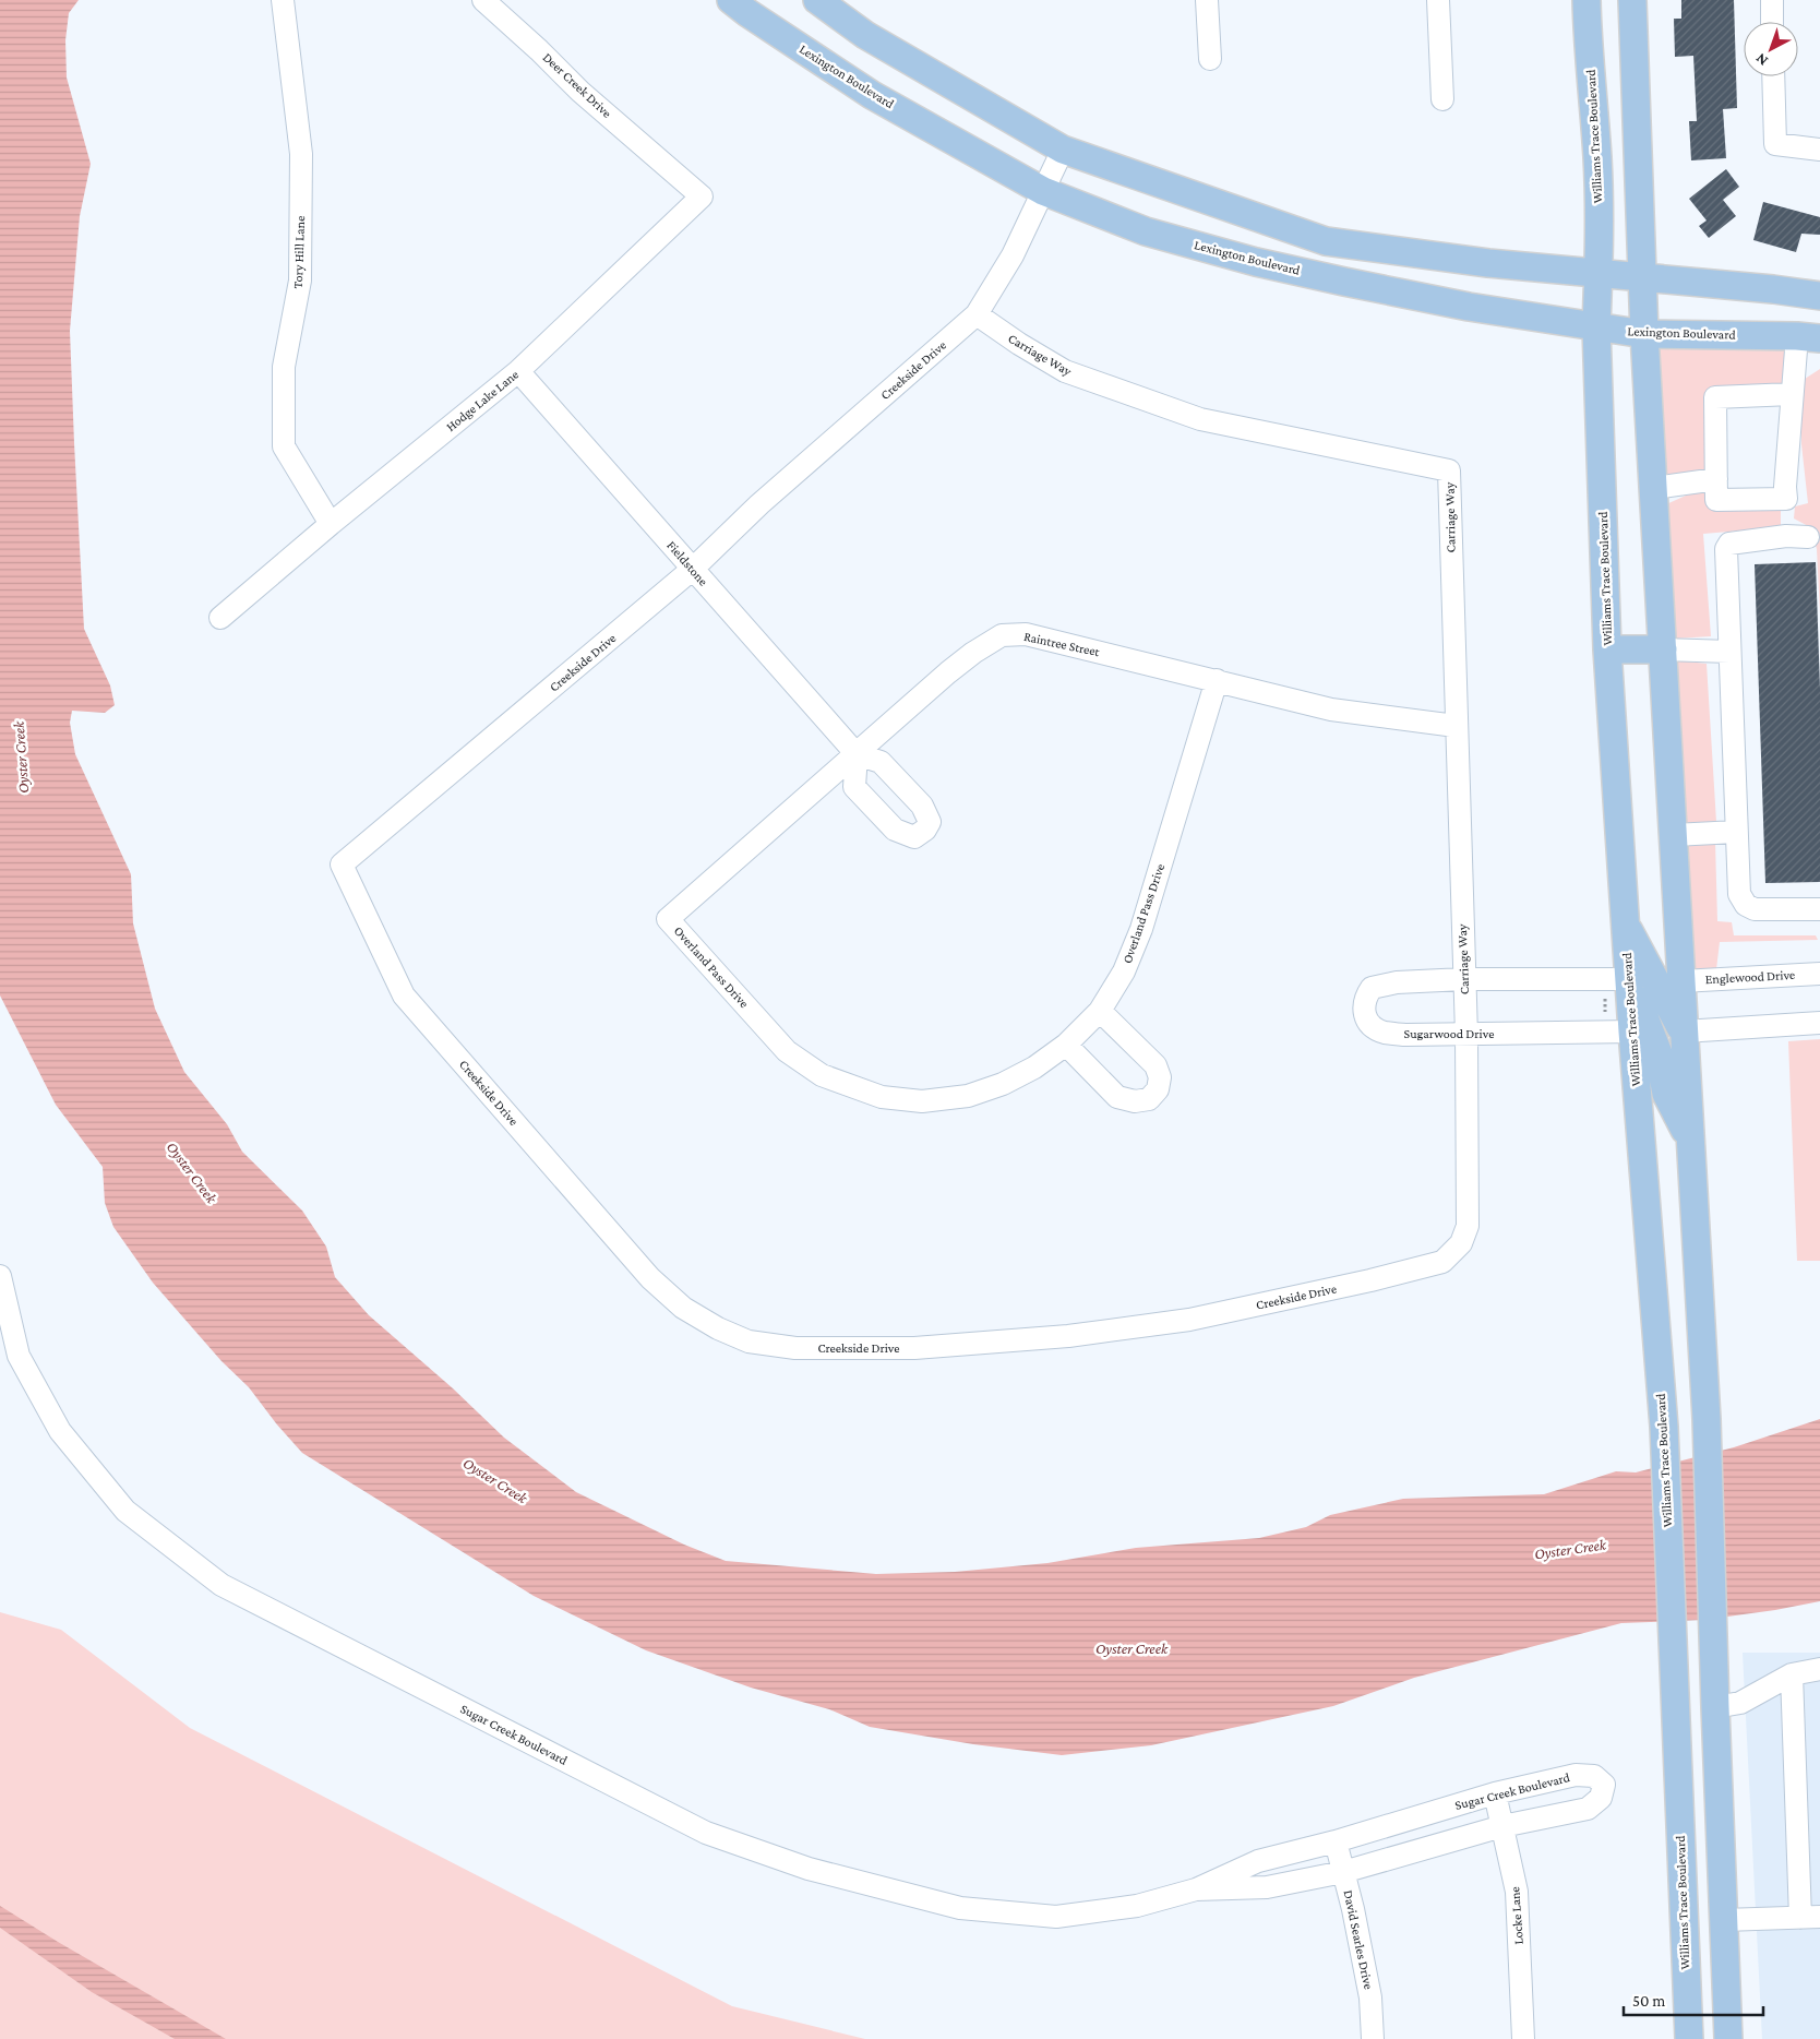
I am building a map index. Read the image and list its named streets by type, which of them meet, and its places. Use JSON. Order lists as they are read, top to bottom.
{
  "streets": {
    "main road": ["Lexington Boulevard", "Williams Trace Boulevard"],
    "street": [
      "Deer Creek Drive",
      "Tory Hill Lane",
      "Carriage Way",
      "Creekside Drive",
      "Hodge Lake Lane",
      "Fieldstone",
      "Raintree Street",
      "Overland Pass Drive",
      "Englewood Drive",
      "Sugarwood Drive",
      "Sugar Creek Boulevard",
      "Locke Lane",
      "David Searles Drive"
    ]
  },
  "crossings": [
    ["Lexington Boulevard", "Williams Trace Boulevard"],
    ["Lexington Boulevard", "Creekside Drive"],
    ["Deer Creek Drive", "Hodge Lake Lane"],
    ["Williams Trace Boulevard", "Sugarwood Drive"],
    ["Tory Hill Lane", "Hodge Lake Lane"],
    ["Carriage Way", "Creekside Drive"],
    ["Carriage Way", "Raintree Street"],
    ["Carriage Way", "Sugarwood Drive"],
    ["Creekside Drive", "Fieldstone"],
    ["Creekside Drive", "Sugarwood Drive"],
    ["Hodge Lake Lane", "Fieldstone"],
    ["Fieldstone", "Raintree Street"],
    ["Raintree Street", "Overland Pass Drive"],
    ["Sugar Creek Boulevard", "Locke Lane"],
    ["Sugar Creek Boulevard", "David Searles Drive"]
  ],
  "water": ["Oyster Creek"],
  "scale_bar": "50 m",
  "north": "bottom left"
}
